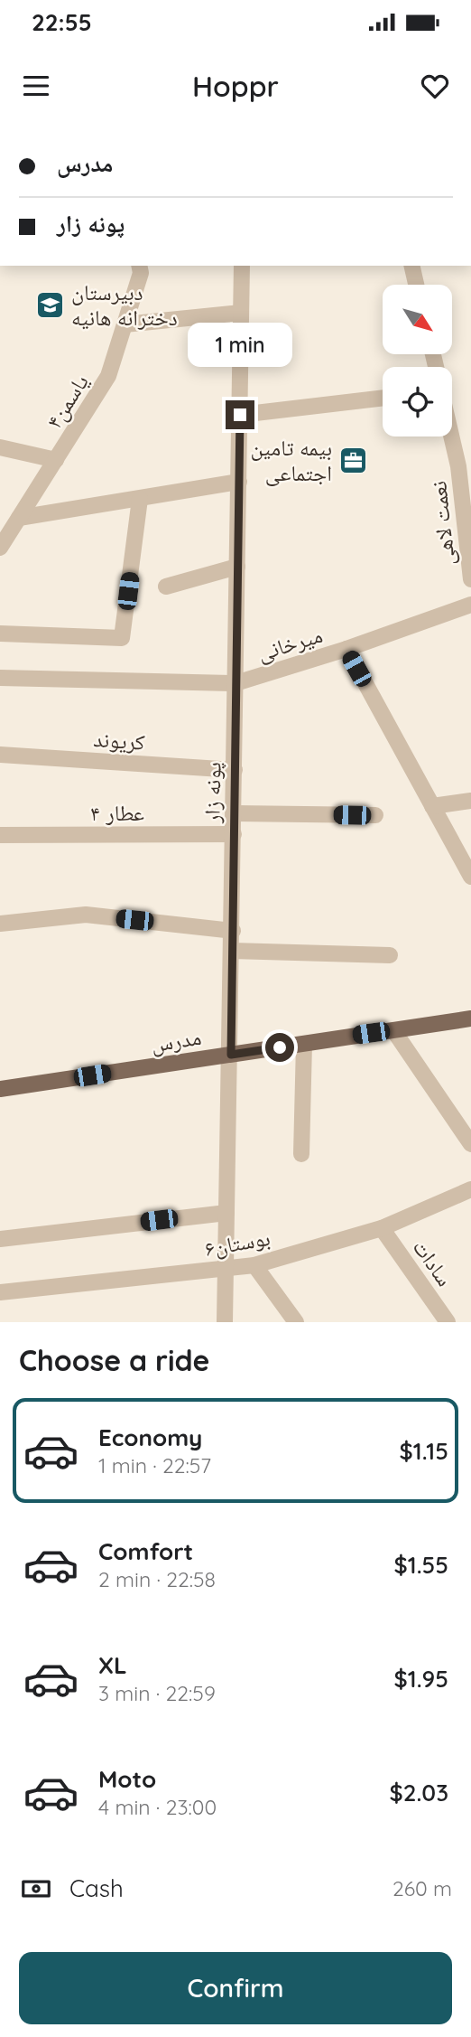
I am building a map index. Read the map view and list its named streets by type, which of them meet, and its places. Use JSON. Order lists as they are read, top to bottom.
{
  "streets": {
    "main road": ["مدرس"],
    "street": [
      "یاسمن۴",
      "نعمت لاهی",
      "میرخانی",
      "کریوند",
      "پونه زار",
      "عطار ۴",
      "بوستان۶",
      "سادات"
    ]
  },
  "crossings": [
    ["میرخانی", "پونه زار"],
    ["کریوند", "پونه زار"],
    ["پونه زار", "عطار ۴"],
    ["پونه زار", "مدرس"],
    ["پونه زار", "بوستان۶"],
    ["بوستان۶", "سادات"]
  ],
  "places": {
    "school or university": ["دبیرستان دخترانه هانیه"],
    "office": ["بیمه تامین اجتماعی"]
  },
  "north": "bottom right",
  "page": {
    "status": "22:55",
    "header": "Hoppr",
    "banner": ["مدرس", "پونه زار"],
    "bubble": "1 min",
    "heading": "Choose a ride",
    "list": [
      {
        "name": "Economy",
        "note": "1 min · 22:57",
        "value": "$1.15"
      },
      {
        "name": "Comfort",
        "note": "2 min · 22:58",
        "value": "$1.55"
      },
      {
        "name": "XL",
        "note": "3 min · 22:59",
        "value": "$1.95"
      },
      {
        "name": "Moto",
        "note": "4 min · 23:00",
        "value": "$2.03"
      }
    ],
    "pay": ["Cash", "260 m"],
    "buttons": "Confirm"
  }
}
